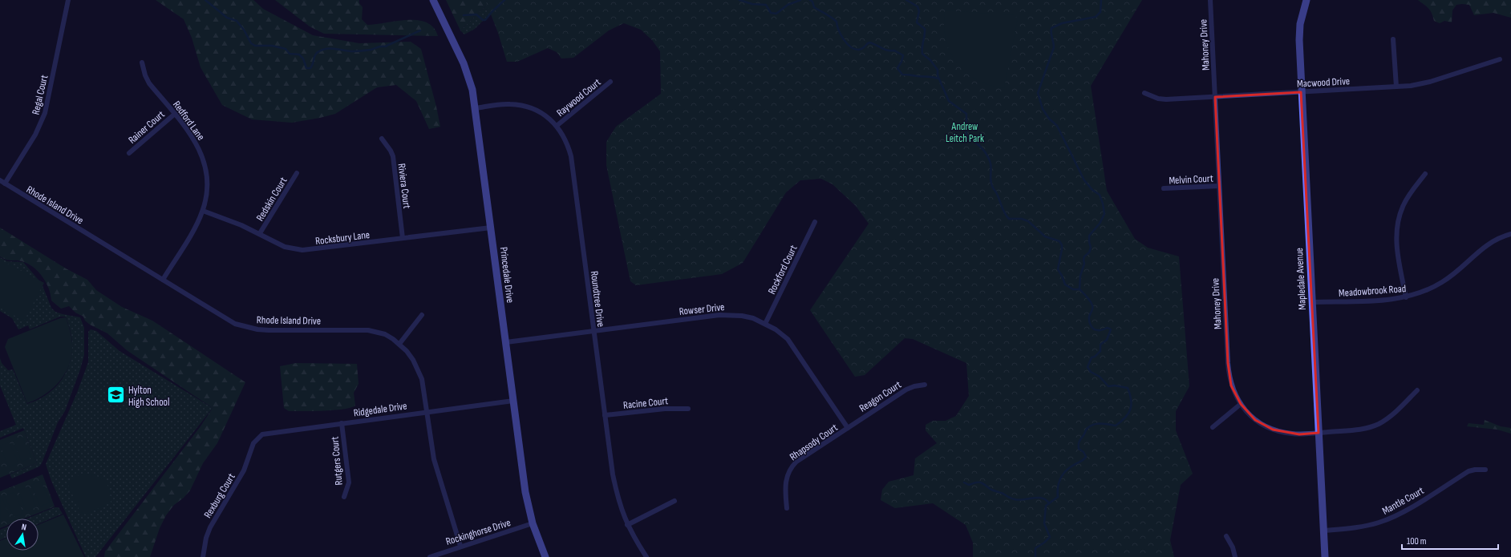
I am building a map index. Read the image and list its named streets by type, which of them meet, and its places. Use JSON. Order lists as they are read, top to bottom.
{
  "streets": {
    "street": [
      "Mahoney Drive",
      "Macwood Drive",
      "Regal Court",
      "Raywood Court",
      "Redford Lane",
      "Rainer Court",
      "Melvin Court",
      "Riviera Court",
      "Redskin Court",
      "Rhode Island Drive",
      "Rocksbury Lane",
      "Rockford Court",
      "Princedale Drive",
      "Mapledale Avenue",
      "Meadowbrook Road",
      "Roundtree Drive",
      "Rowser Drive",
      "Reagon Court",
      "Racine Court",
      "Ridgedale Drive",
      "Rhapsody Court",
      "Rutgers Court",
      "Rexburg Court",
      "Mantle Court",
      "Rockinghorse Drive"
    ]
  },
  "crossings": [
    ["Mahoney Drive", "Macwood Drive"],
    ["Mahoney Drive", "Melvin Court"],
    ["Mahoney Drive", "Mapledale Avenue"],
    ["Macwood Drive", "Mapledale Avenue"],
    ["Regal Court", "Rhode Island Drive"],
    ["Raywood Court", "Roundtree Drive"],
    ["Redford Lane", "Rainer Court"],
    ["Redford Lane", "Rhode Island Drive"],
    ["Redford Lane", "Rocksbury Lane"],
    ["Riviera Court", "Rocksbury Lane"],
    ["Redskin Court", "Rocksbury Lane"],
    ["Rhode Island Drive", "Ridgedale Drive"],
    ["Rhode Island Drive", "Rockinghorse Drive"],
    ["Rocksbury Lane", "Princedale Drive"],
    ["Rockford Court", "Rowser Drive"],
    ["Princedale Drive", "Roundtree Drive"],
    ["Princedale Drive", "Rowser Drive"],
    ["Princedale Drive", "Ridgedale Drive"],
    ["Princedale Drive", "Rockinghorse Drive"],
    ["Mapledale Avenue", "Meadowbrook Road"],
    ["Mapledale Avenue", "Mantle Court"],
    ["Roundtree Drive", "Rowser Drive"],
    ["Roundtree Drive", "Racine Court"],
    ["Rowser Drive", "Reagon Court"],
    ["Rowser Drive", "Rhapsody Court"],
    ["Reagon Court", "Rhapsody Court"],
    ["Ridgedale Drive", "Rutgers Court"],
    ["Ridgedale Drive", "Rexburg Court"]
  ],
  "parks": ["Andrew Leitch Park"],
  "places": {
    "school or university": ["Hylton High School"]
  },
  "scale_bar": "100 m",
  "north": "top"
}
